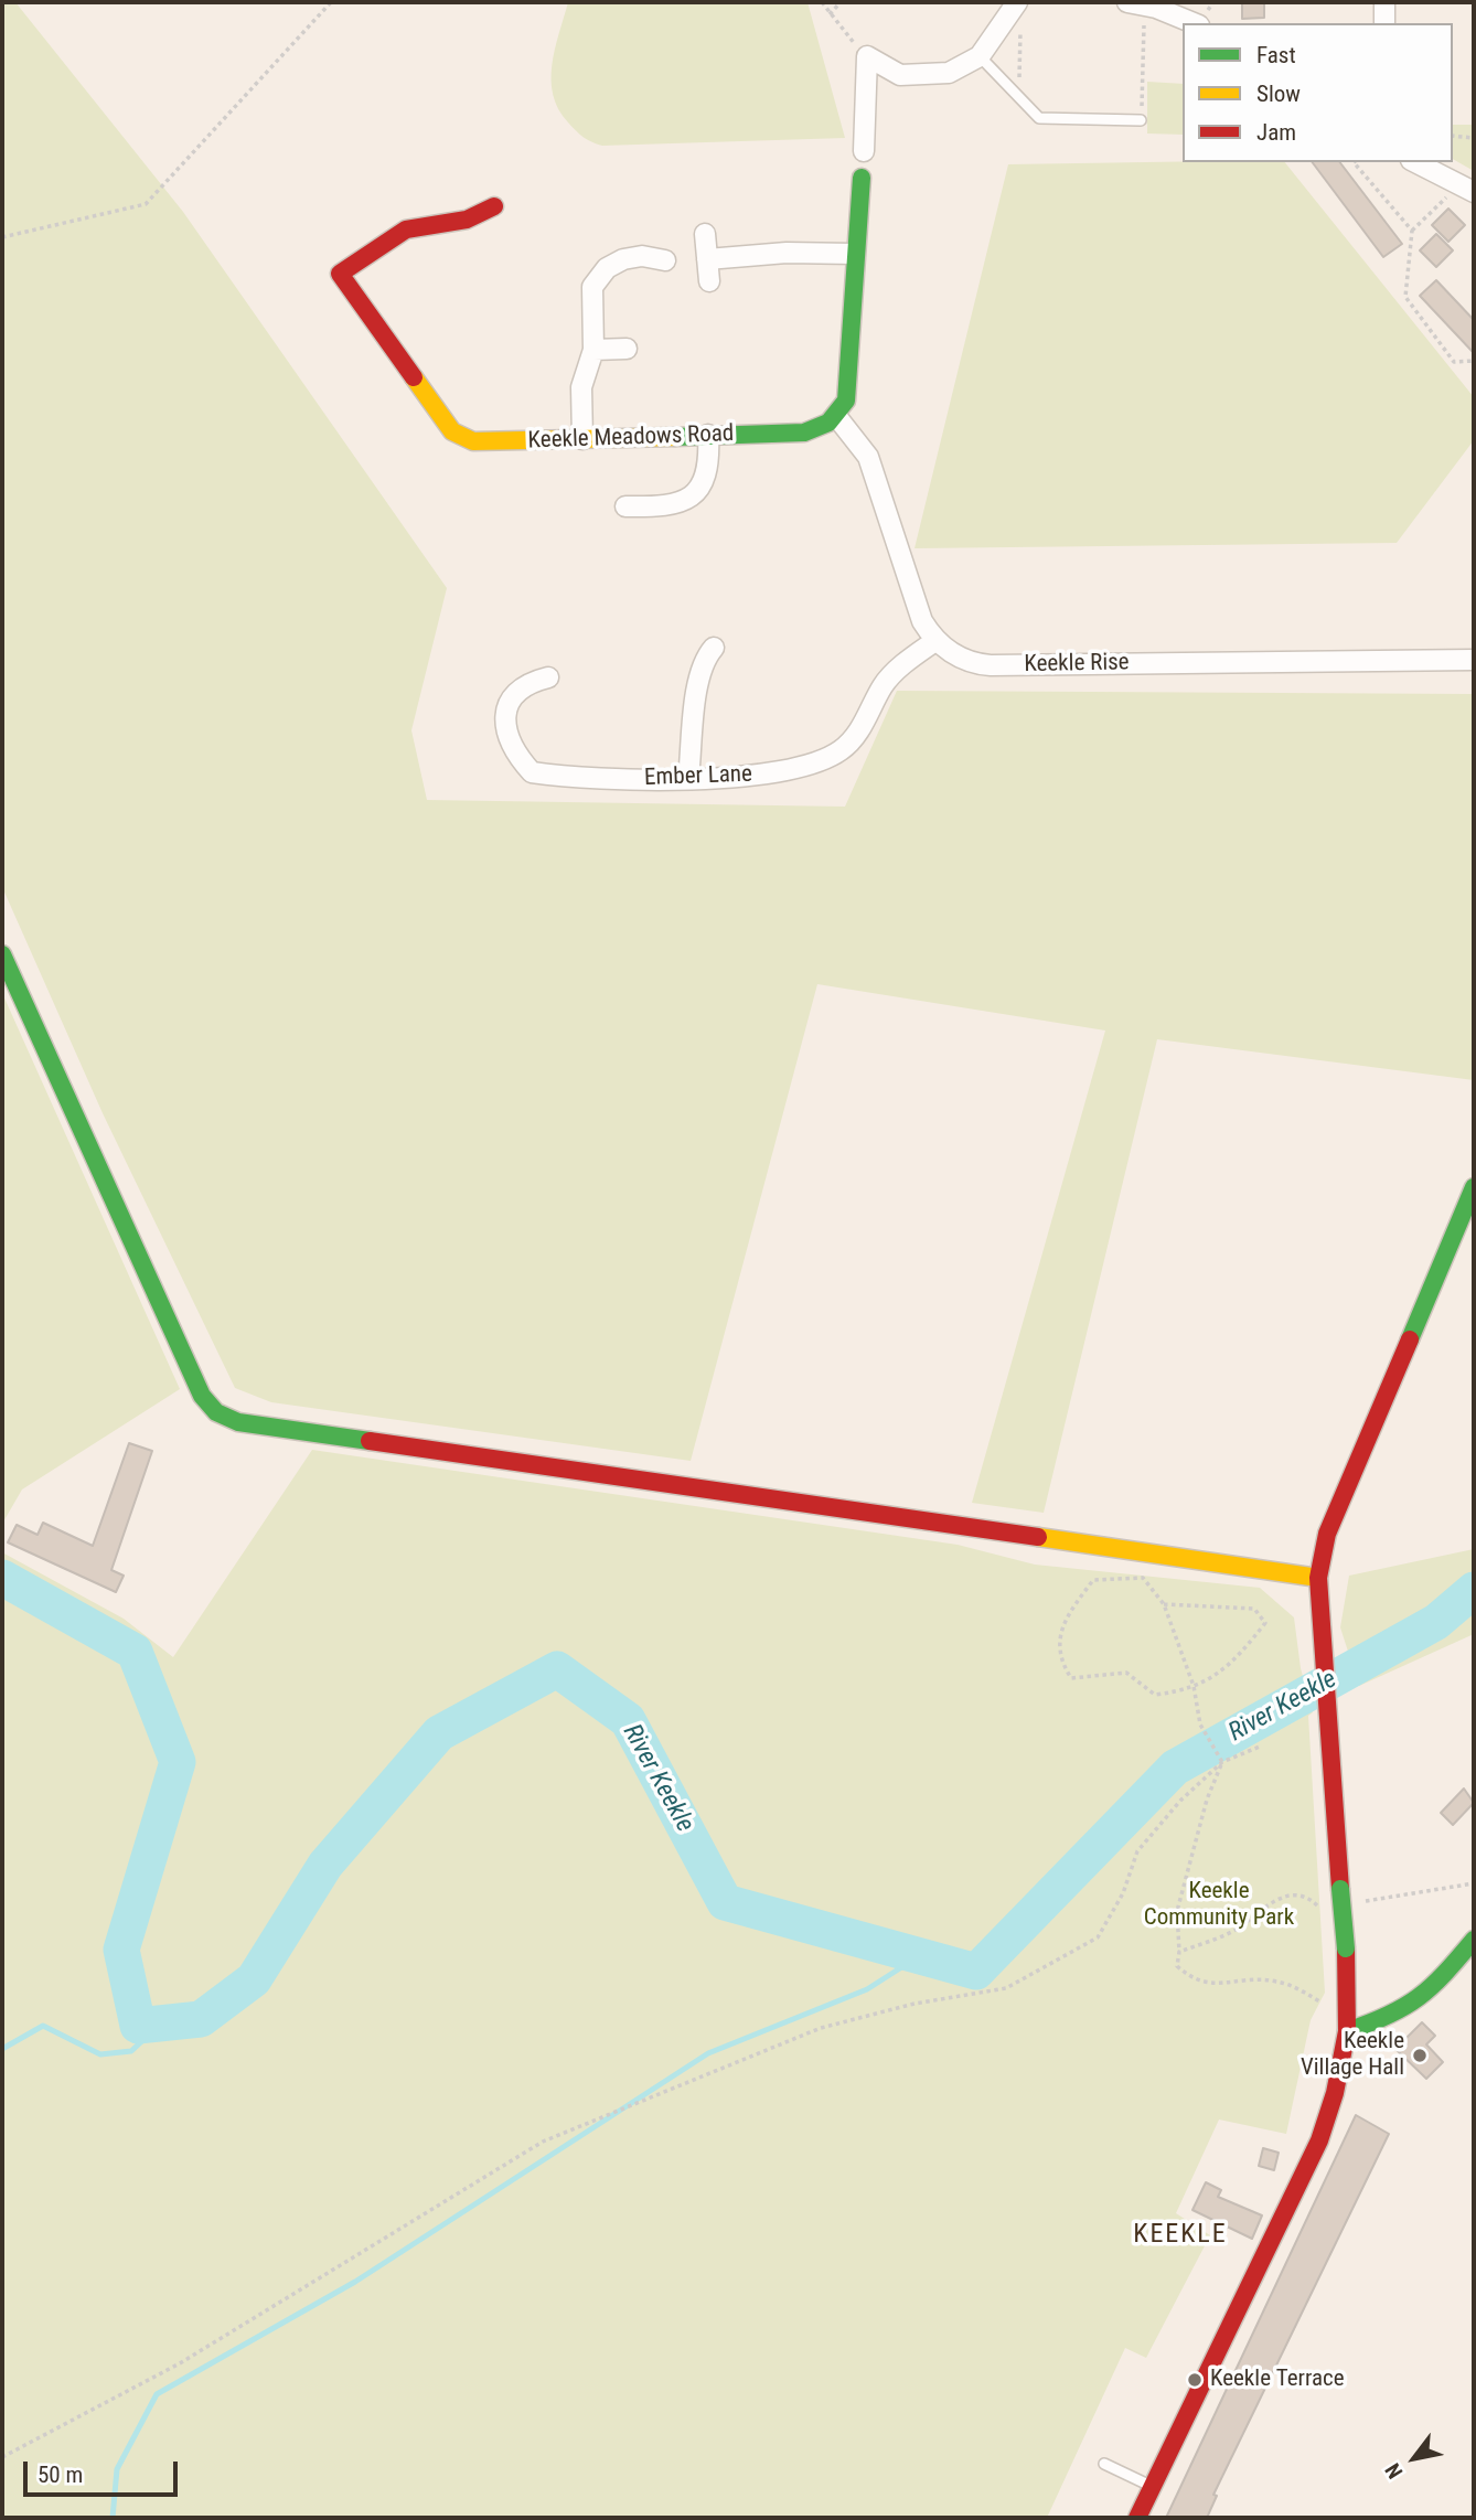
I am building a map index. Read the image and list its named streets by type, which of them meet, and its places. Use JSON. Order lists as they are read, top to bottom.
{
  "streets": {
    "street": ["Keekle Meadows Road", "Keekle Rise", "Ember Lane"]
  },
  "crossings": [
    ["Keekle Meadows Road", "Keekle Rise"],
    ["Keekle Rise", "Ember Lane"]
  ],
  "districts": ["KEEKLE"],
  "water": ["River Keekle"],
  "parks": ["Keekle Community Park"],
  "places": ["Keekle Village Hall", "Keekle Terrace"],
  "legend": ["Fast", "Slow", "Jam"],
  "scale_bar": "50 m",
  "north": "bottom left"
}
